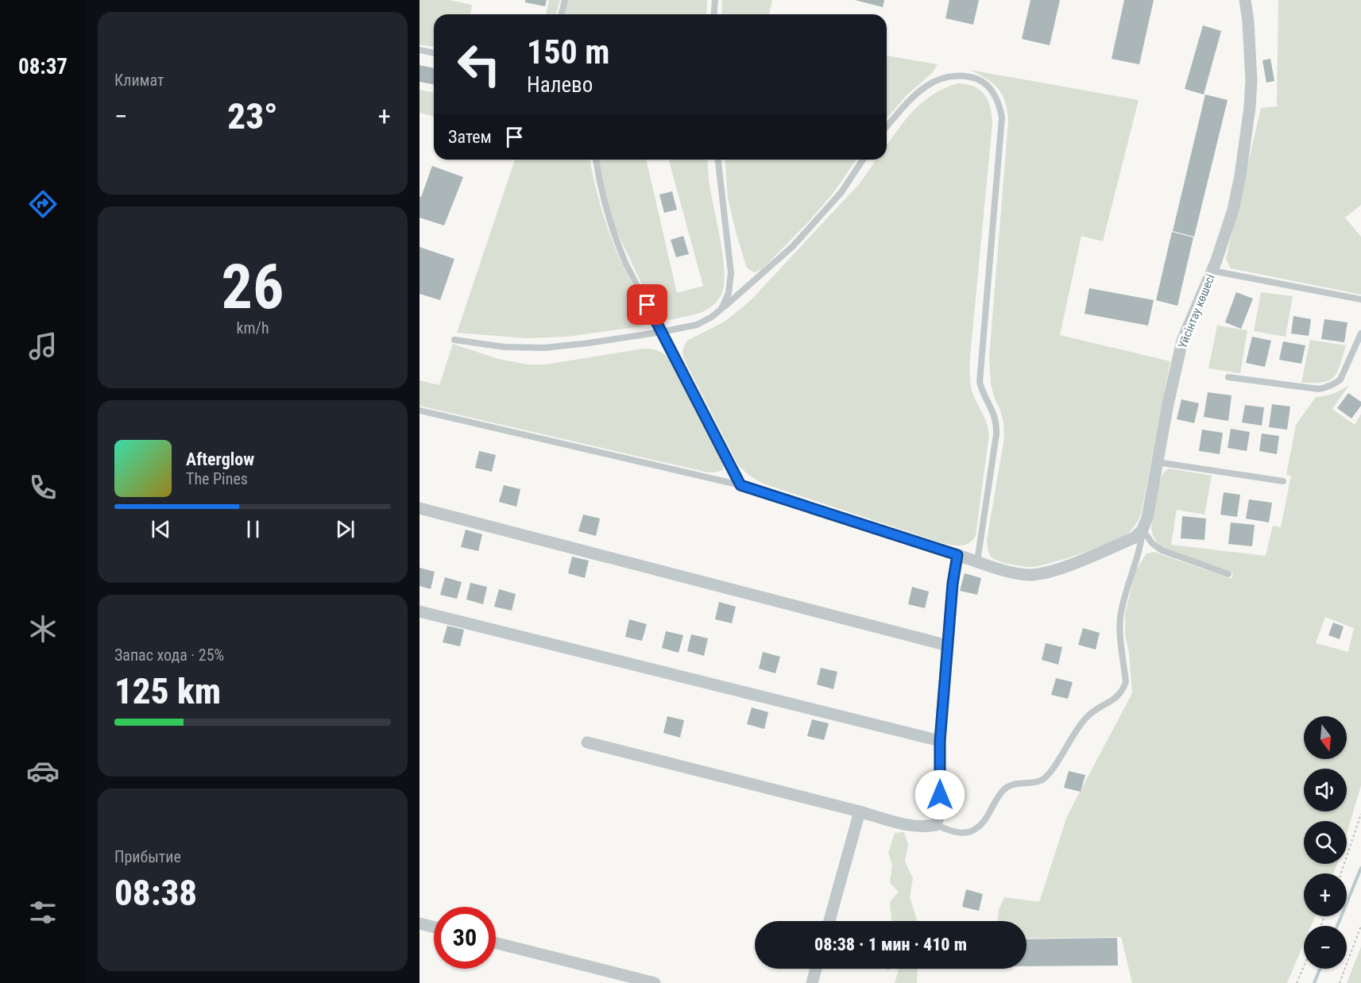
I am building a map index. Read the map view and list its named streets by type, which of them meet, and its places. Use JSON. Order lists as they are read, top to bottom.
{
  "streets": {
    "street": ["Үйсінтау көшесі"]
  },
  "north": "bottom",
  "page": {
    "tabs": "08:37",
    "tile": [
      "Климат",
      ["26", "km/h"],
      ["Запас хода · 25%", "125 km"],
      ["Прибытие", "08:38"]
    ],
    "turn": ["150 m", "Налево"],
    "heat": ["−", "23°", "+"],
    "then": "Затем",
    "song": ["Afterglow", "The Pines"],
    "map_buttons": ["+", "−"],
    "limit": "30",
    "trip": "08:38 · 1 мин · 410 m"
  }
}
